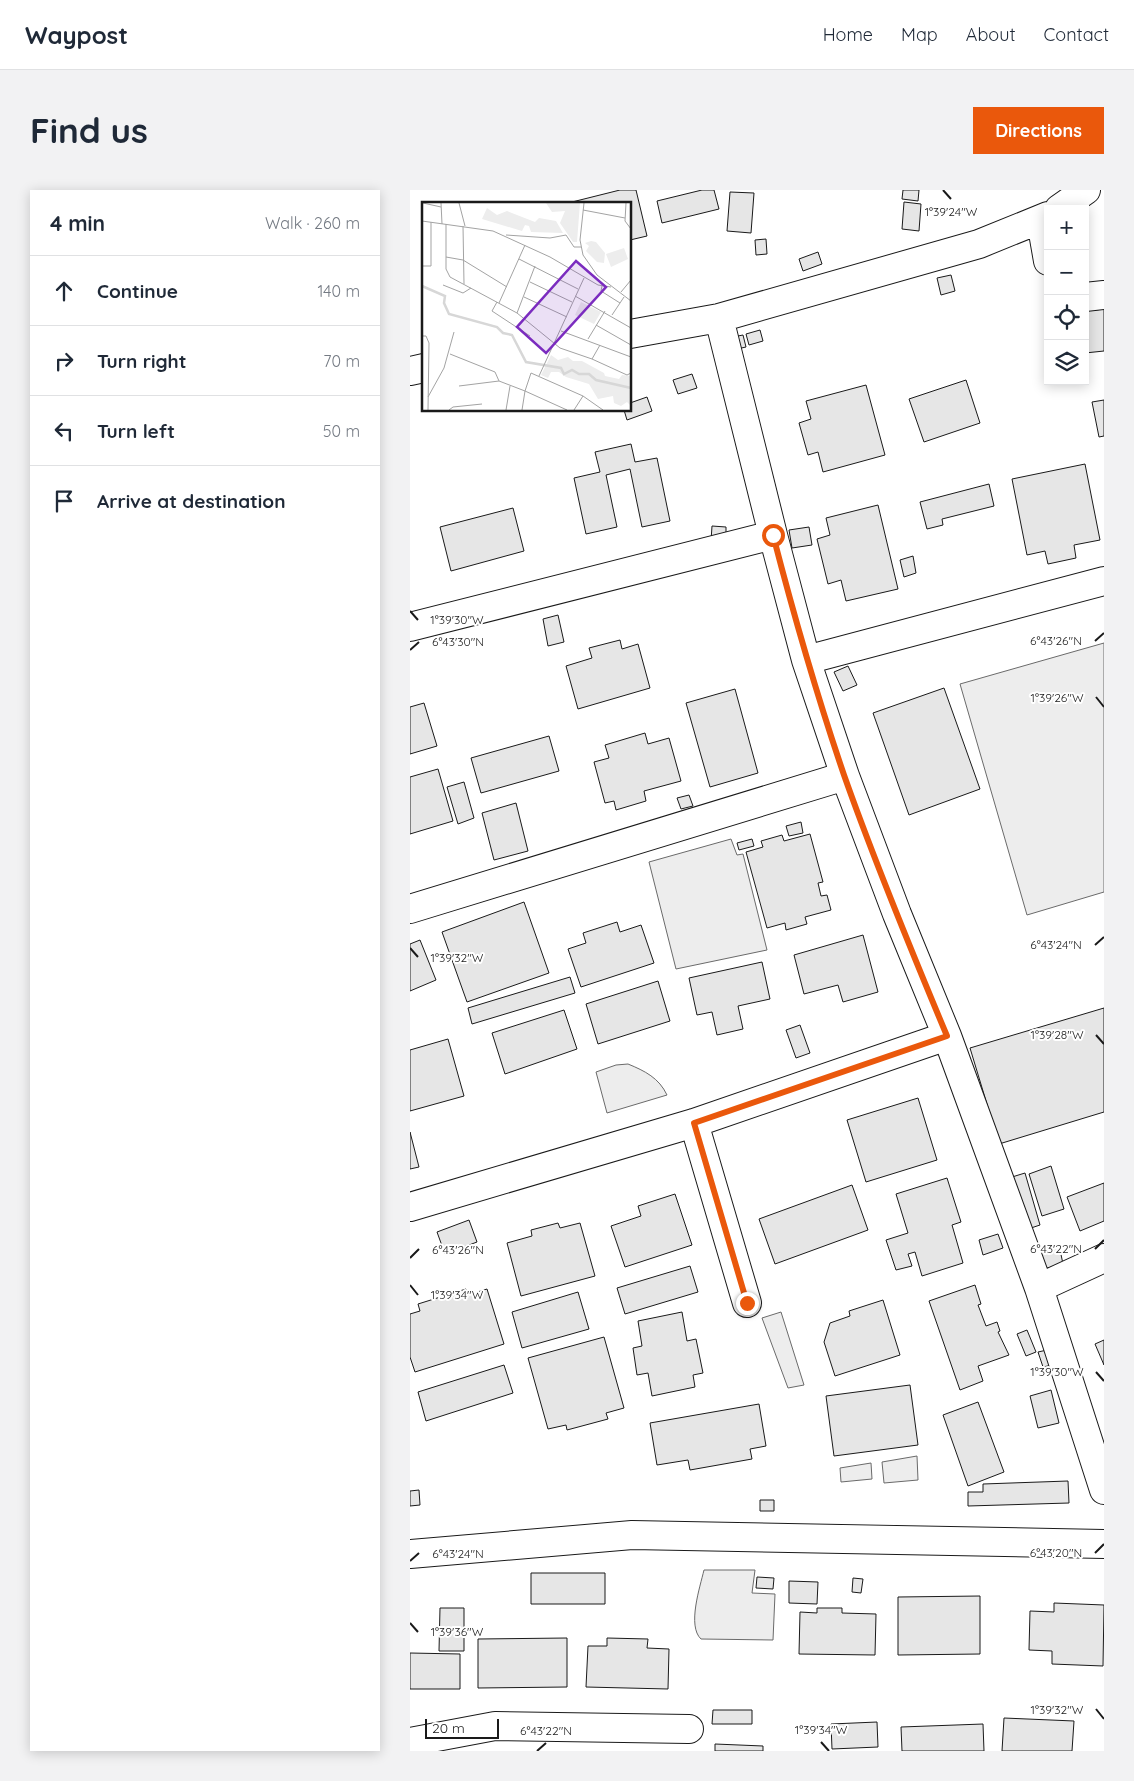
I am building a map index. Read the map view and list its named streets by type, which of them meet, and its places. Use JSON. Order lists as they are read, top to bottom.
{
  "scale_bar": "20 m",
  "page": {
    "header": "Waypost",
    "nav": [
      "Home",
      "Map",
      "About",
      "Contact"
    ],
    "buttons": "Directions",
    "title": "Find us",
    "heading": ["4 min", "Walk · 260 m"],
    "map_buttons": ["+", "−"],
    "list": [
      ["Continue", "140 m"],
      ["Turn right", "70 m"],
      ["Turn left", "50 m"],
      "Arrive at destination"
    ],
    "scale": "20 m"
  },
  "coordinates": [
    "1°39'24\"W",
    "1°39'30\"W",
    "6°43'26\"N",
    "6°43'30\"N",
    "1°39'26\"W",
    "6°43'24\"N",
    "1°39'32\"W",
    "1°39'28\"W",
    "6°43'22\"N",
    "1°39'34\"W",
    "6°43'20\"N",
    "1°39'36\"W"
  ]
}
